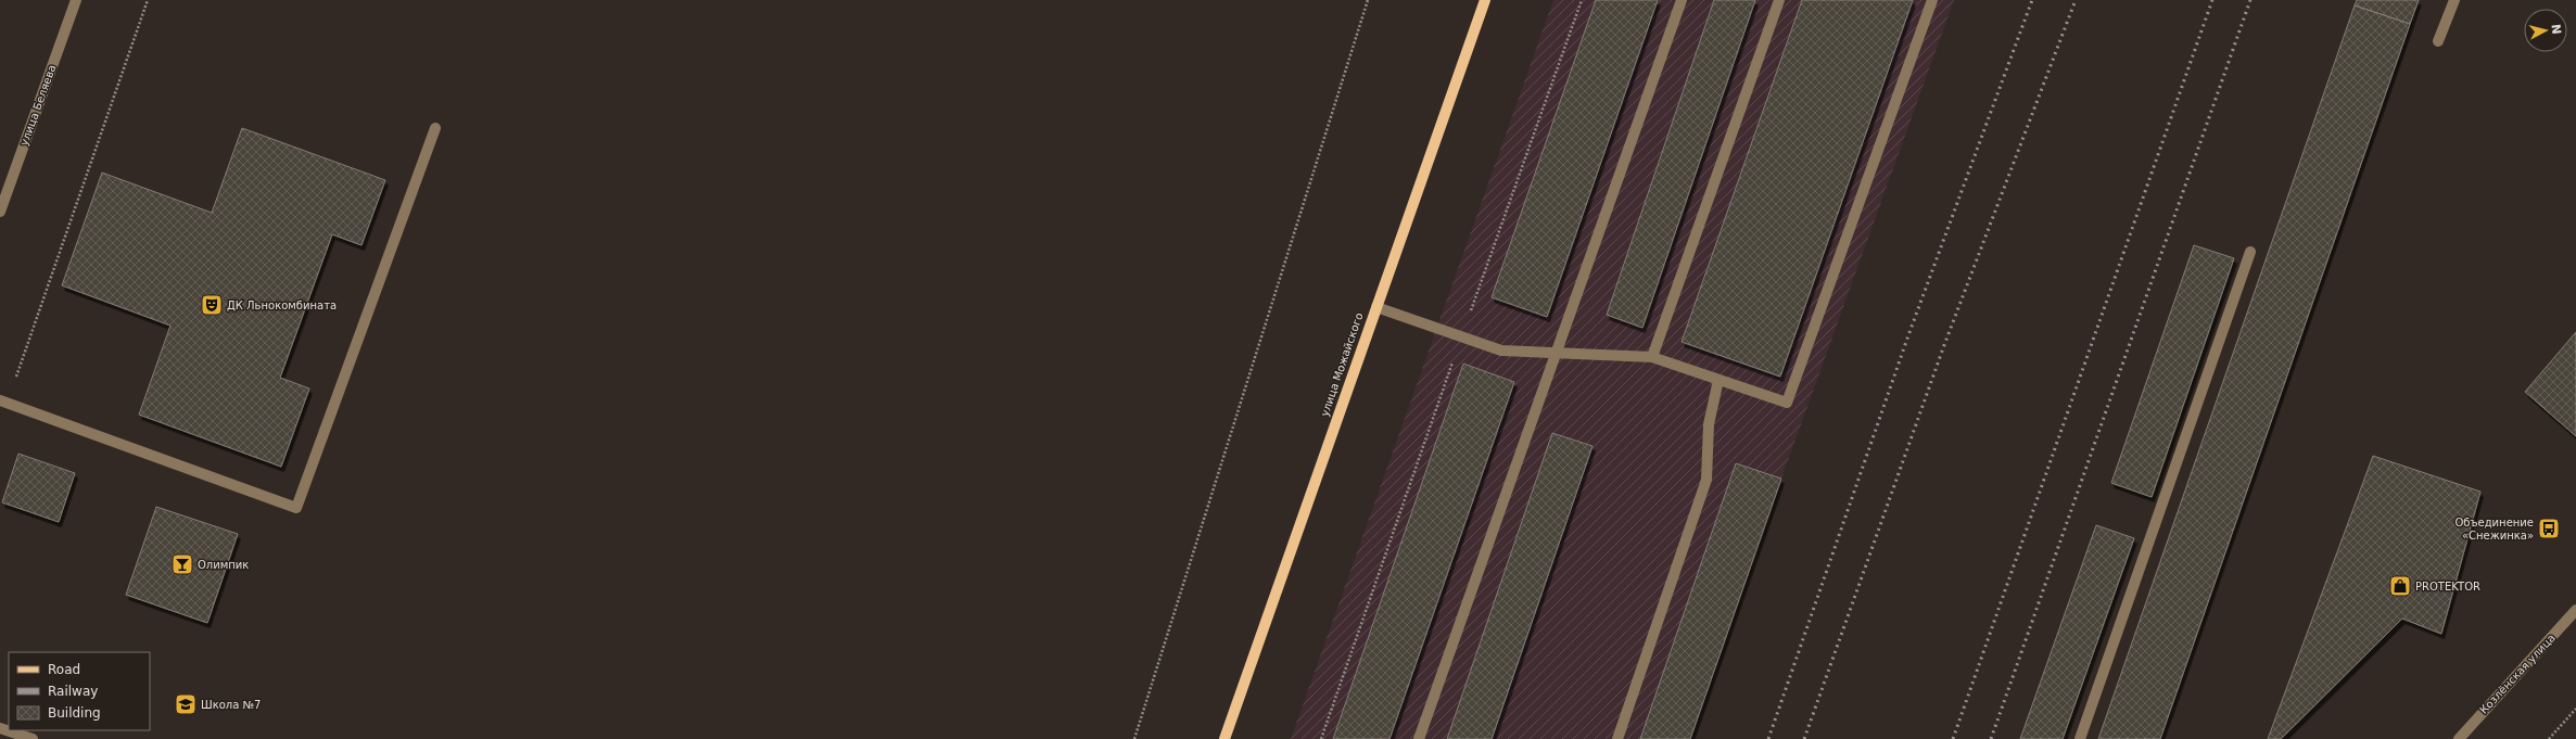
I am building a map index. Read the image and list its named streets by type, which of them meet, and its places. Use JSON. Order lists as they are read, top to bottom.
{
  "streets": {
    "main road": ["улица Можайского"],
    "street": ["улица Беляева", "Козлёнская улица"]
  },
  "places": {
    "theatre": ["ДК Льнокомбината"],
    "bus stop": ["Объединение «Снежинка»"],
    "bar": ["Олимпик"],
    "shop": ["PROTEKTOR"],
    "school or university": ["Школа №7"]
  },
  "legend": ["Road", "Railway", "Building"],
  "north": "right"
}
